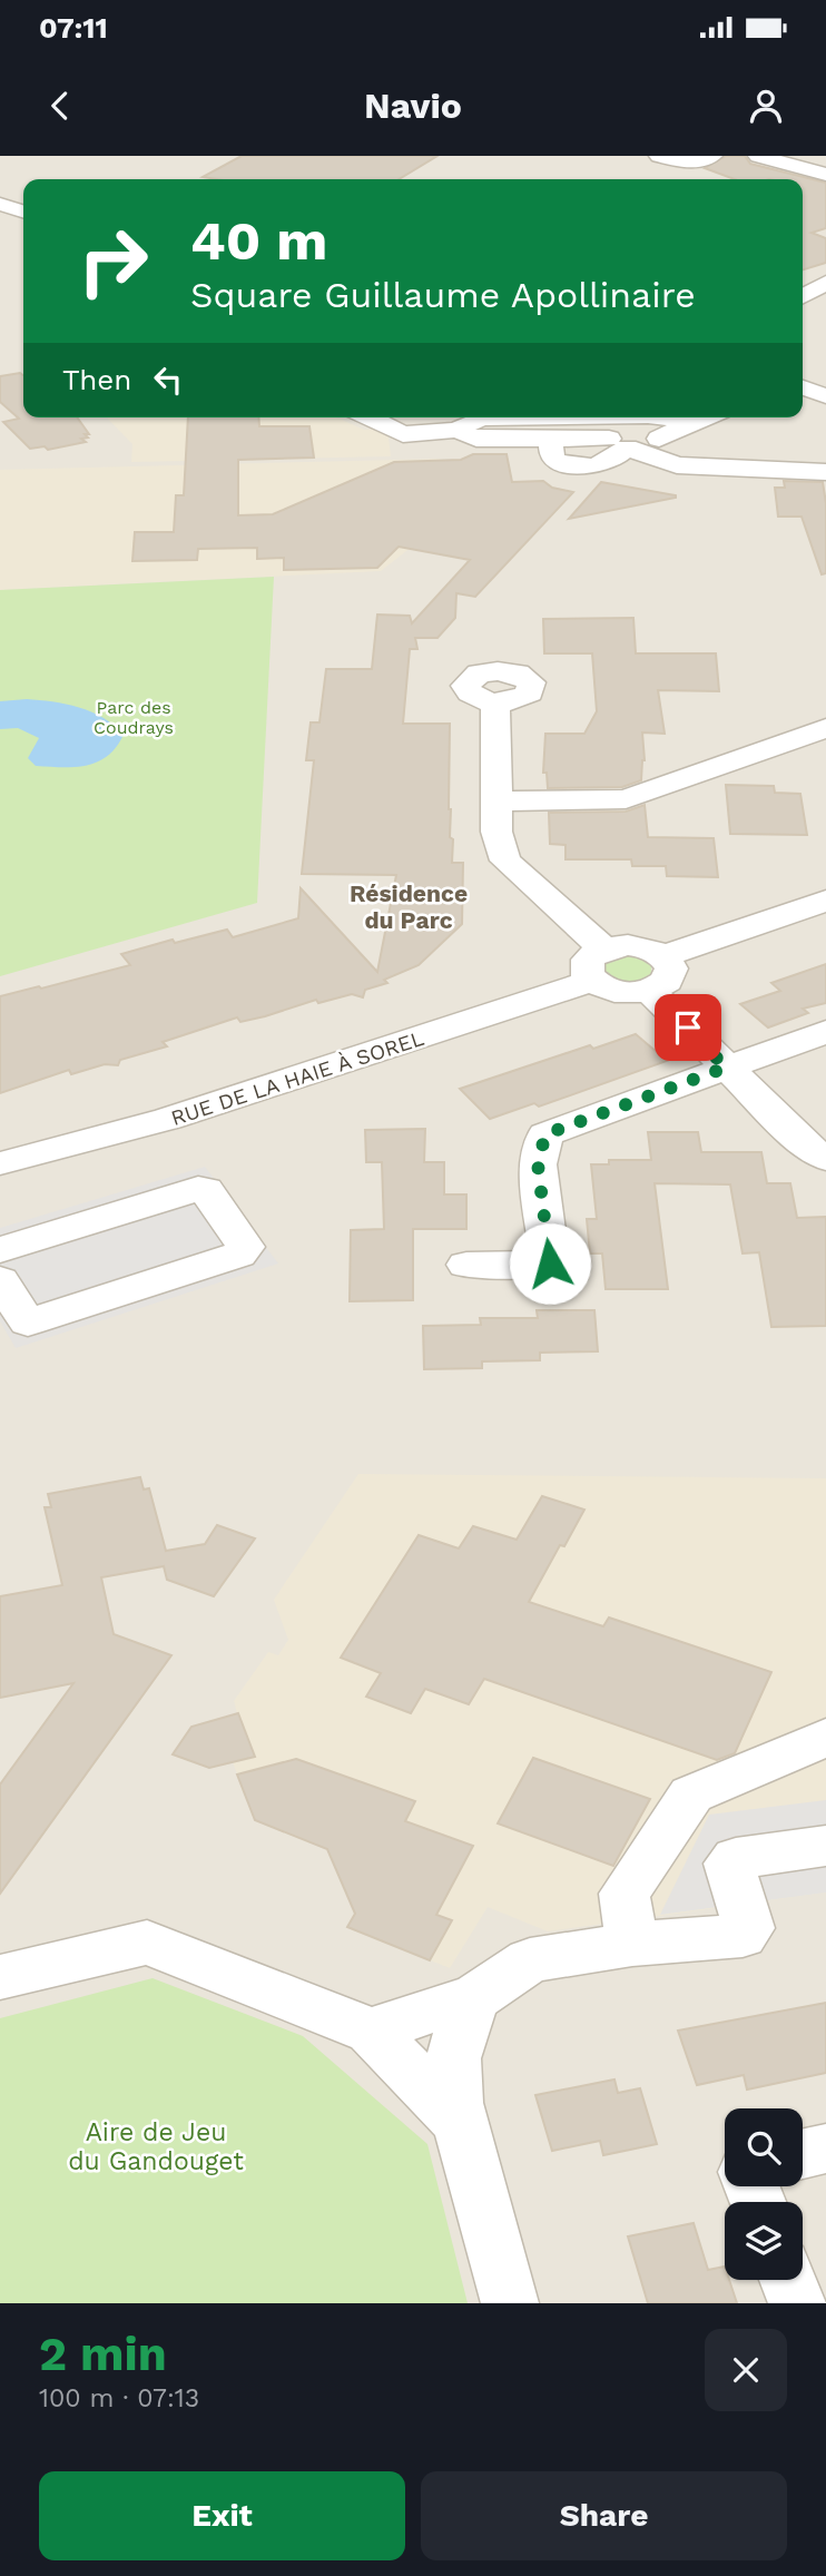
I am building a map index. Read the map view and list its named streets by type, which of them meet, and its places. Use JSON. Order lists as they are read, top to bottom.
{
  "streets": {
    "street": ["RUE DE LA HAIE À SOREL"]
  },
  "districts": ["Résidence du Parc"],
  "parks": ["Parc des Coudrays", "Aire de Jeu du Gandouget"],
  "page": {
    "status": "07:11",
    "header": "Navio",
    "turn": ["40 m", "Square Guillaume Apollinaire"],
    "then": "Then",
    "heading": ["2 min", "100 m · 07:13"],
    "buttons": ["Exit", "Share"]
  }
}
